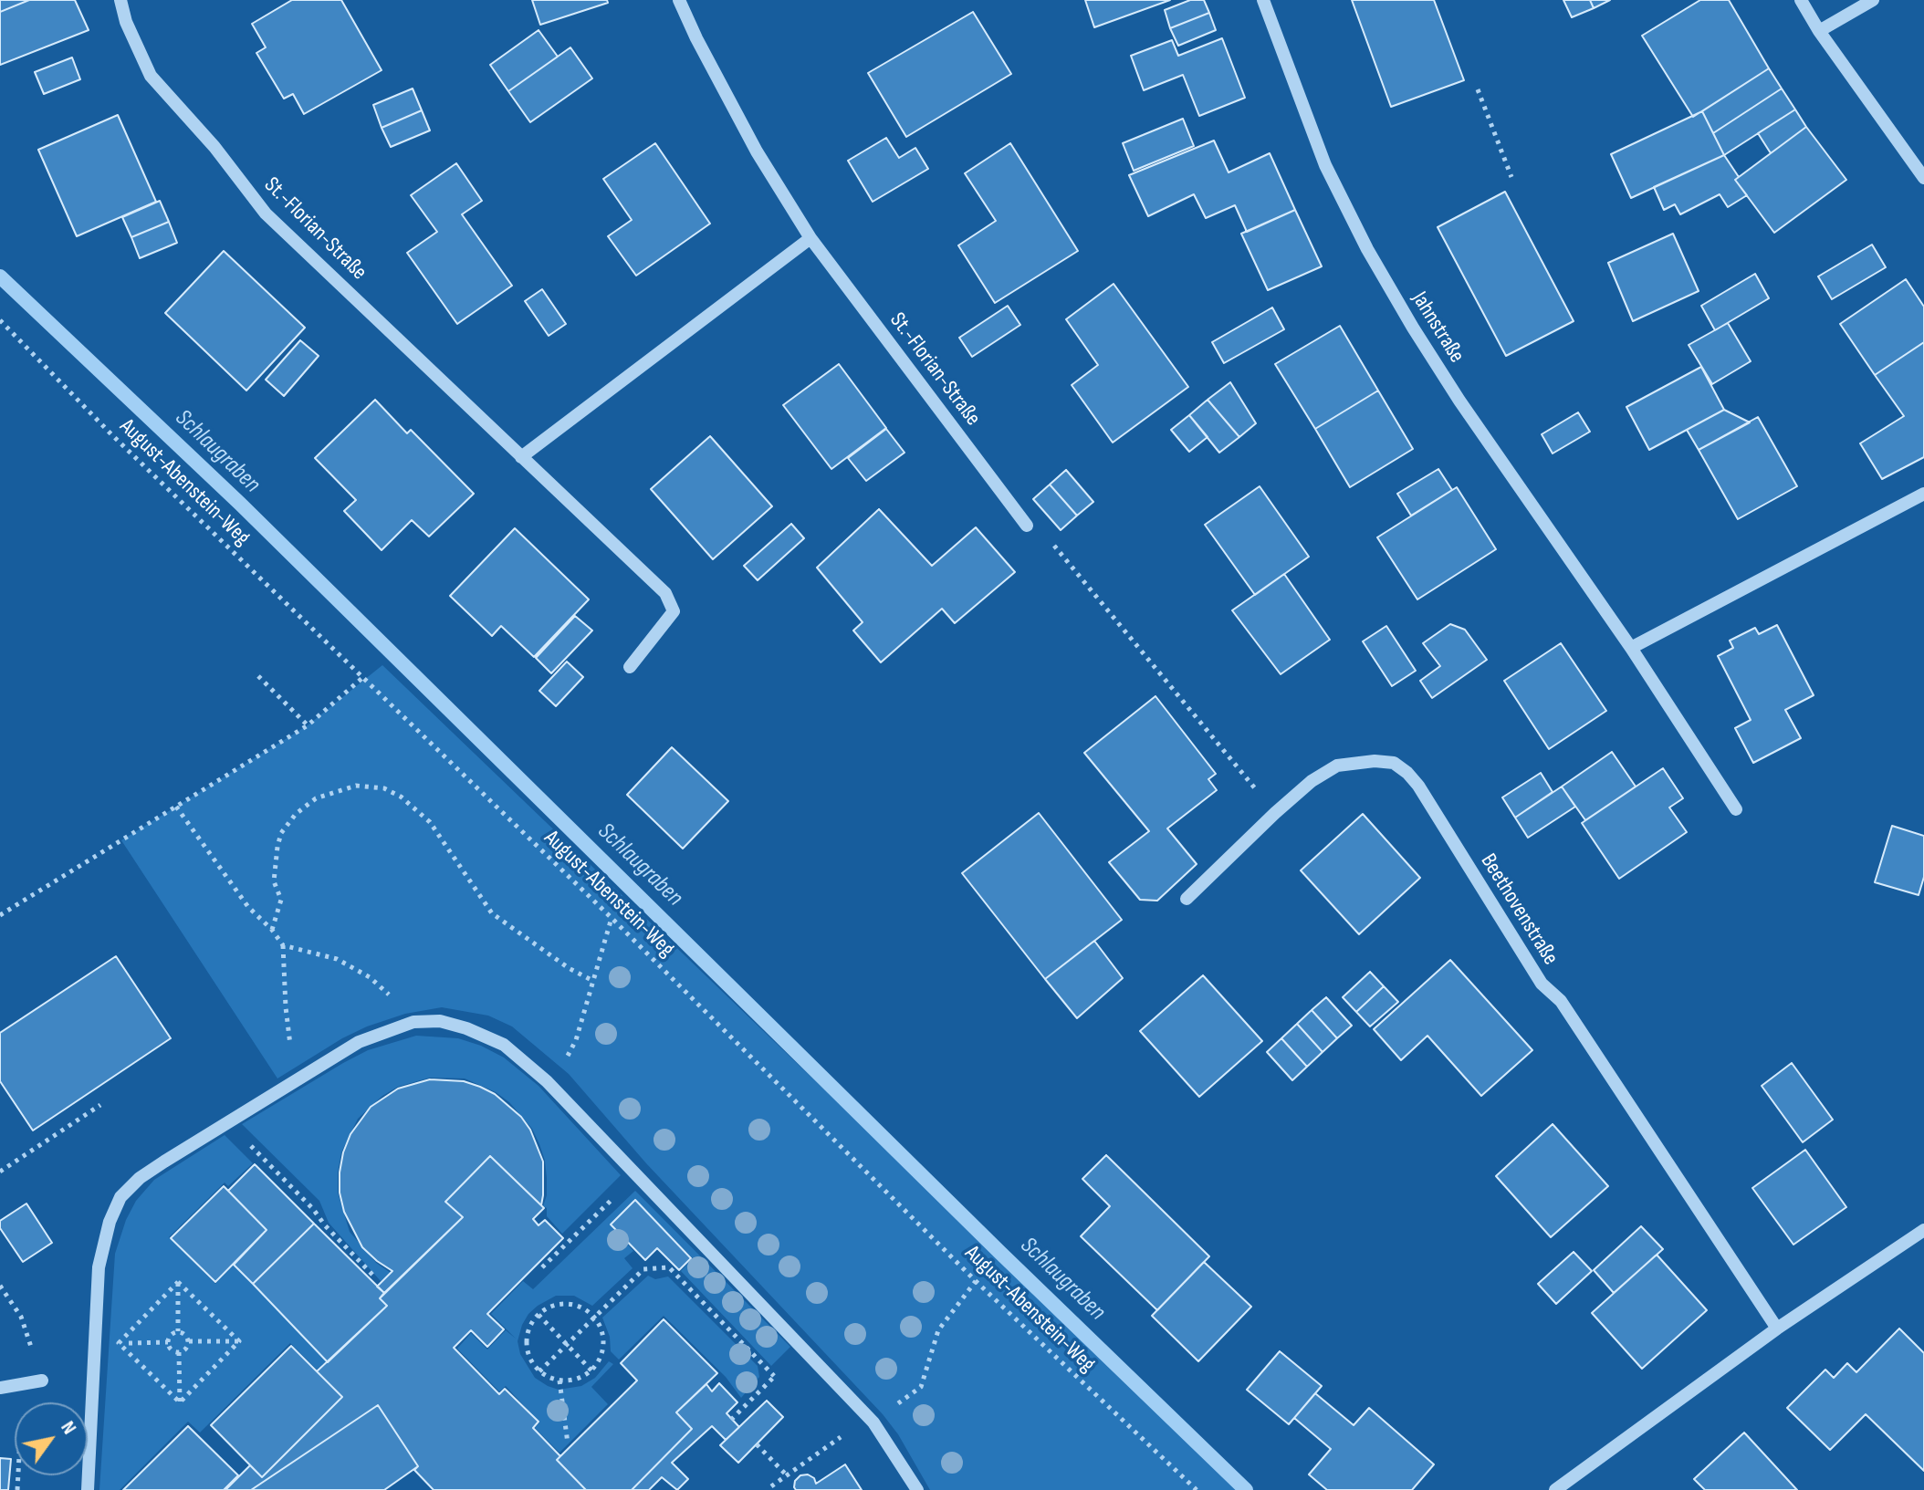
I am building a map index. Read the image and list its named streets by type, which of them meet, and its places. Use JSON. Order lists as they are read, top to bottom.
{
  "streets": {
    "street": ["St.-Florian-Straße", "Jahnstraße", "Beethovenstraße"],
    "path": ["August-Abenstein-Weg"]
  },
  "water": ["Schlaugraben"],
  "north": "top right"
}
